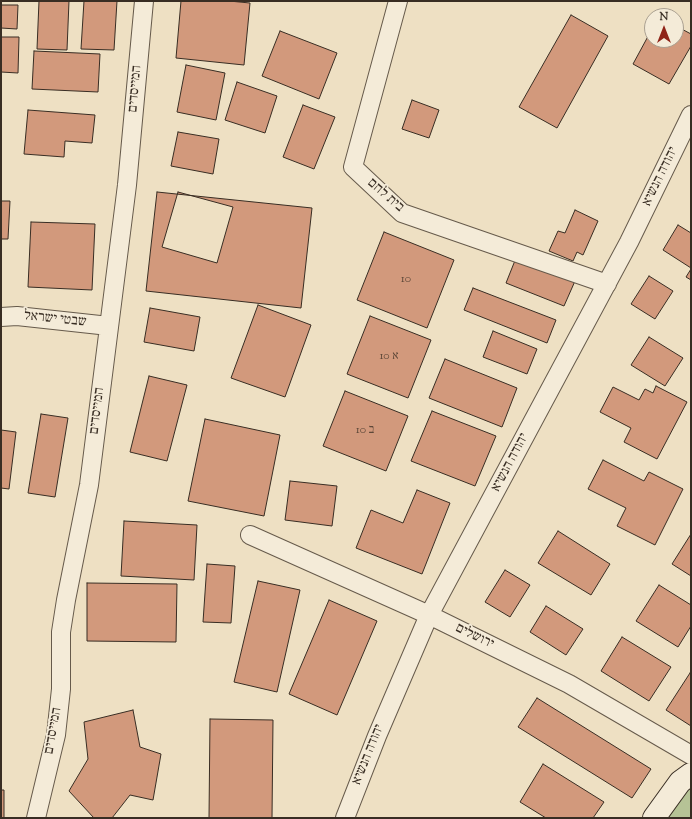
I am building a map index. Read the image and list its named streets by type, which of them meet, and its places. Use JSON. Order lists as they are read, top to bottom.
{
  "streets": {
    "street": [
      "המייסדים",
      "יהודה הנשיא",
      "בית לחם",
      "שבטי ישראל",
      "ירושלים"
    ]
  },
  "crossings": [
    ["המייסדים", "שבטי ישראל"],
    ["יהודה הנשיא", "בית לחם"],
    ["יהודה הנשיא", "ירושלים"]
  ],
  "house_numbers": ["10", "10 א", "10 ב"],
  "north": "top"
}
